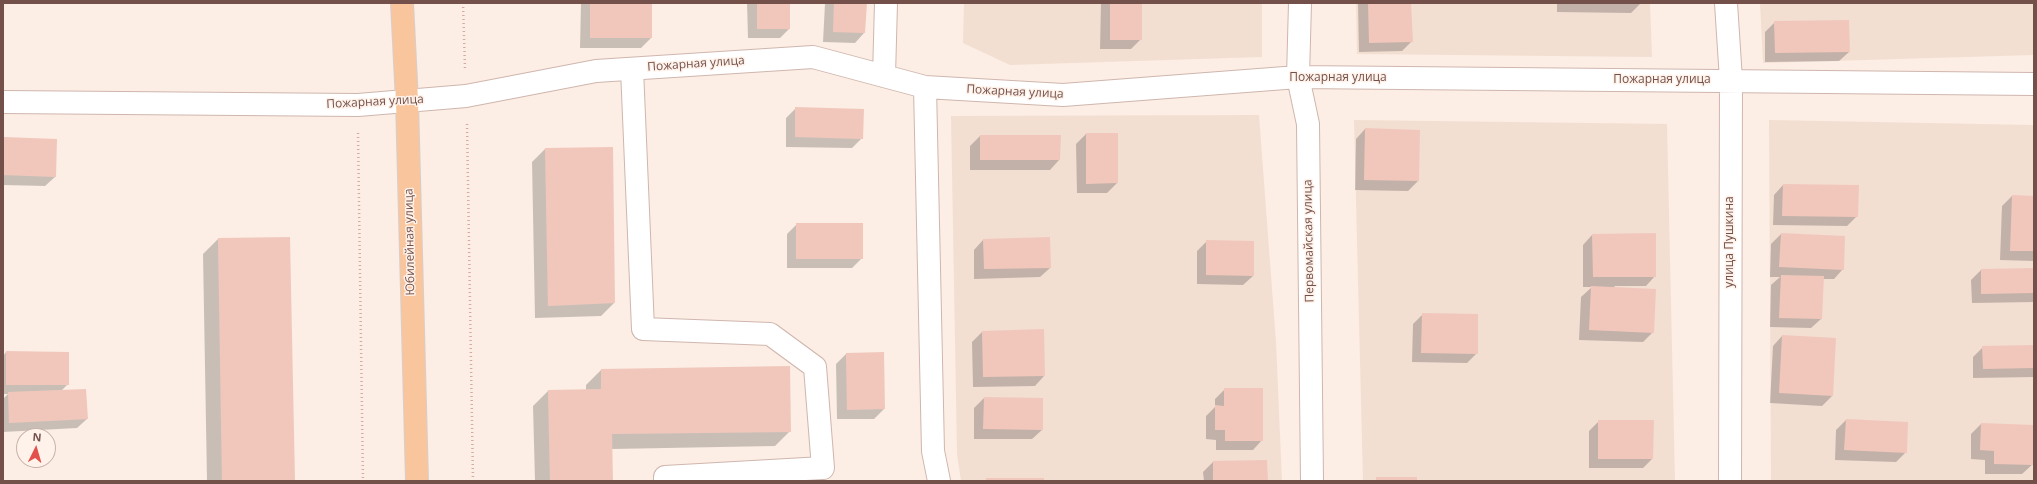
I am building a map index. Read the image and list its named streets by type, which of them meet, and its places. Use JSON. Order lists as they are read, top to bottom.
{
  "streets": {
    "main road": ["Юбилейная улица"],
    "street": ["Пожарная улица", "Первомайская улица", "улица Пушкина"]
  },
  "crossings": [
    ["Пожарная улица", "Первомайская улица"],
    ["Пожарная улица", "Юбилейная улица"],
    ["Пожарная улица", "улица Пушкина"]
  ],
  "north": "top"
}
